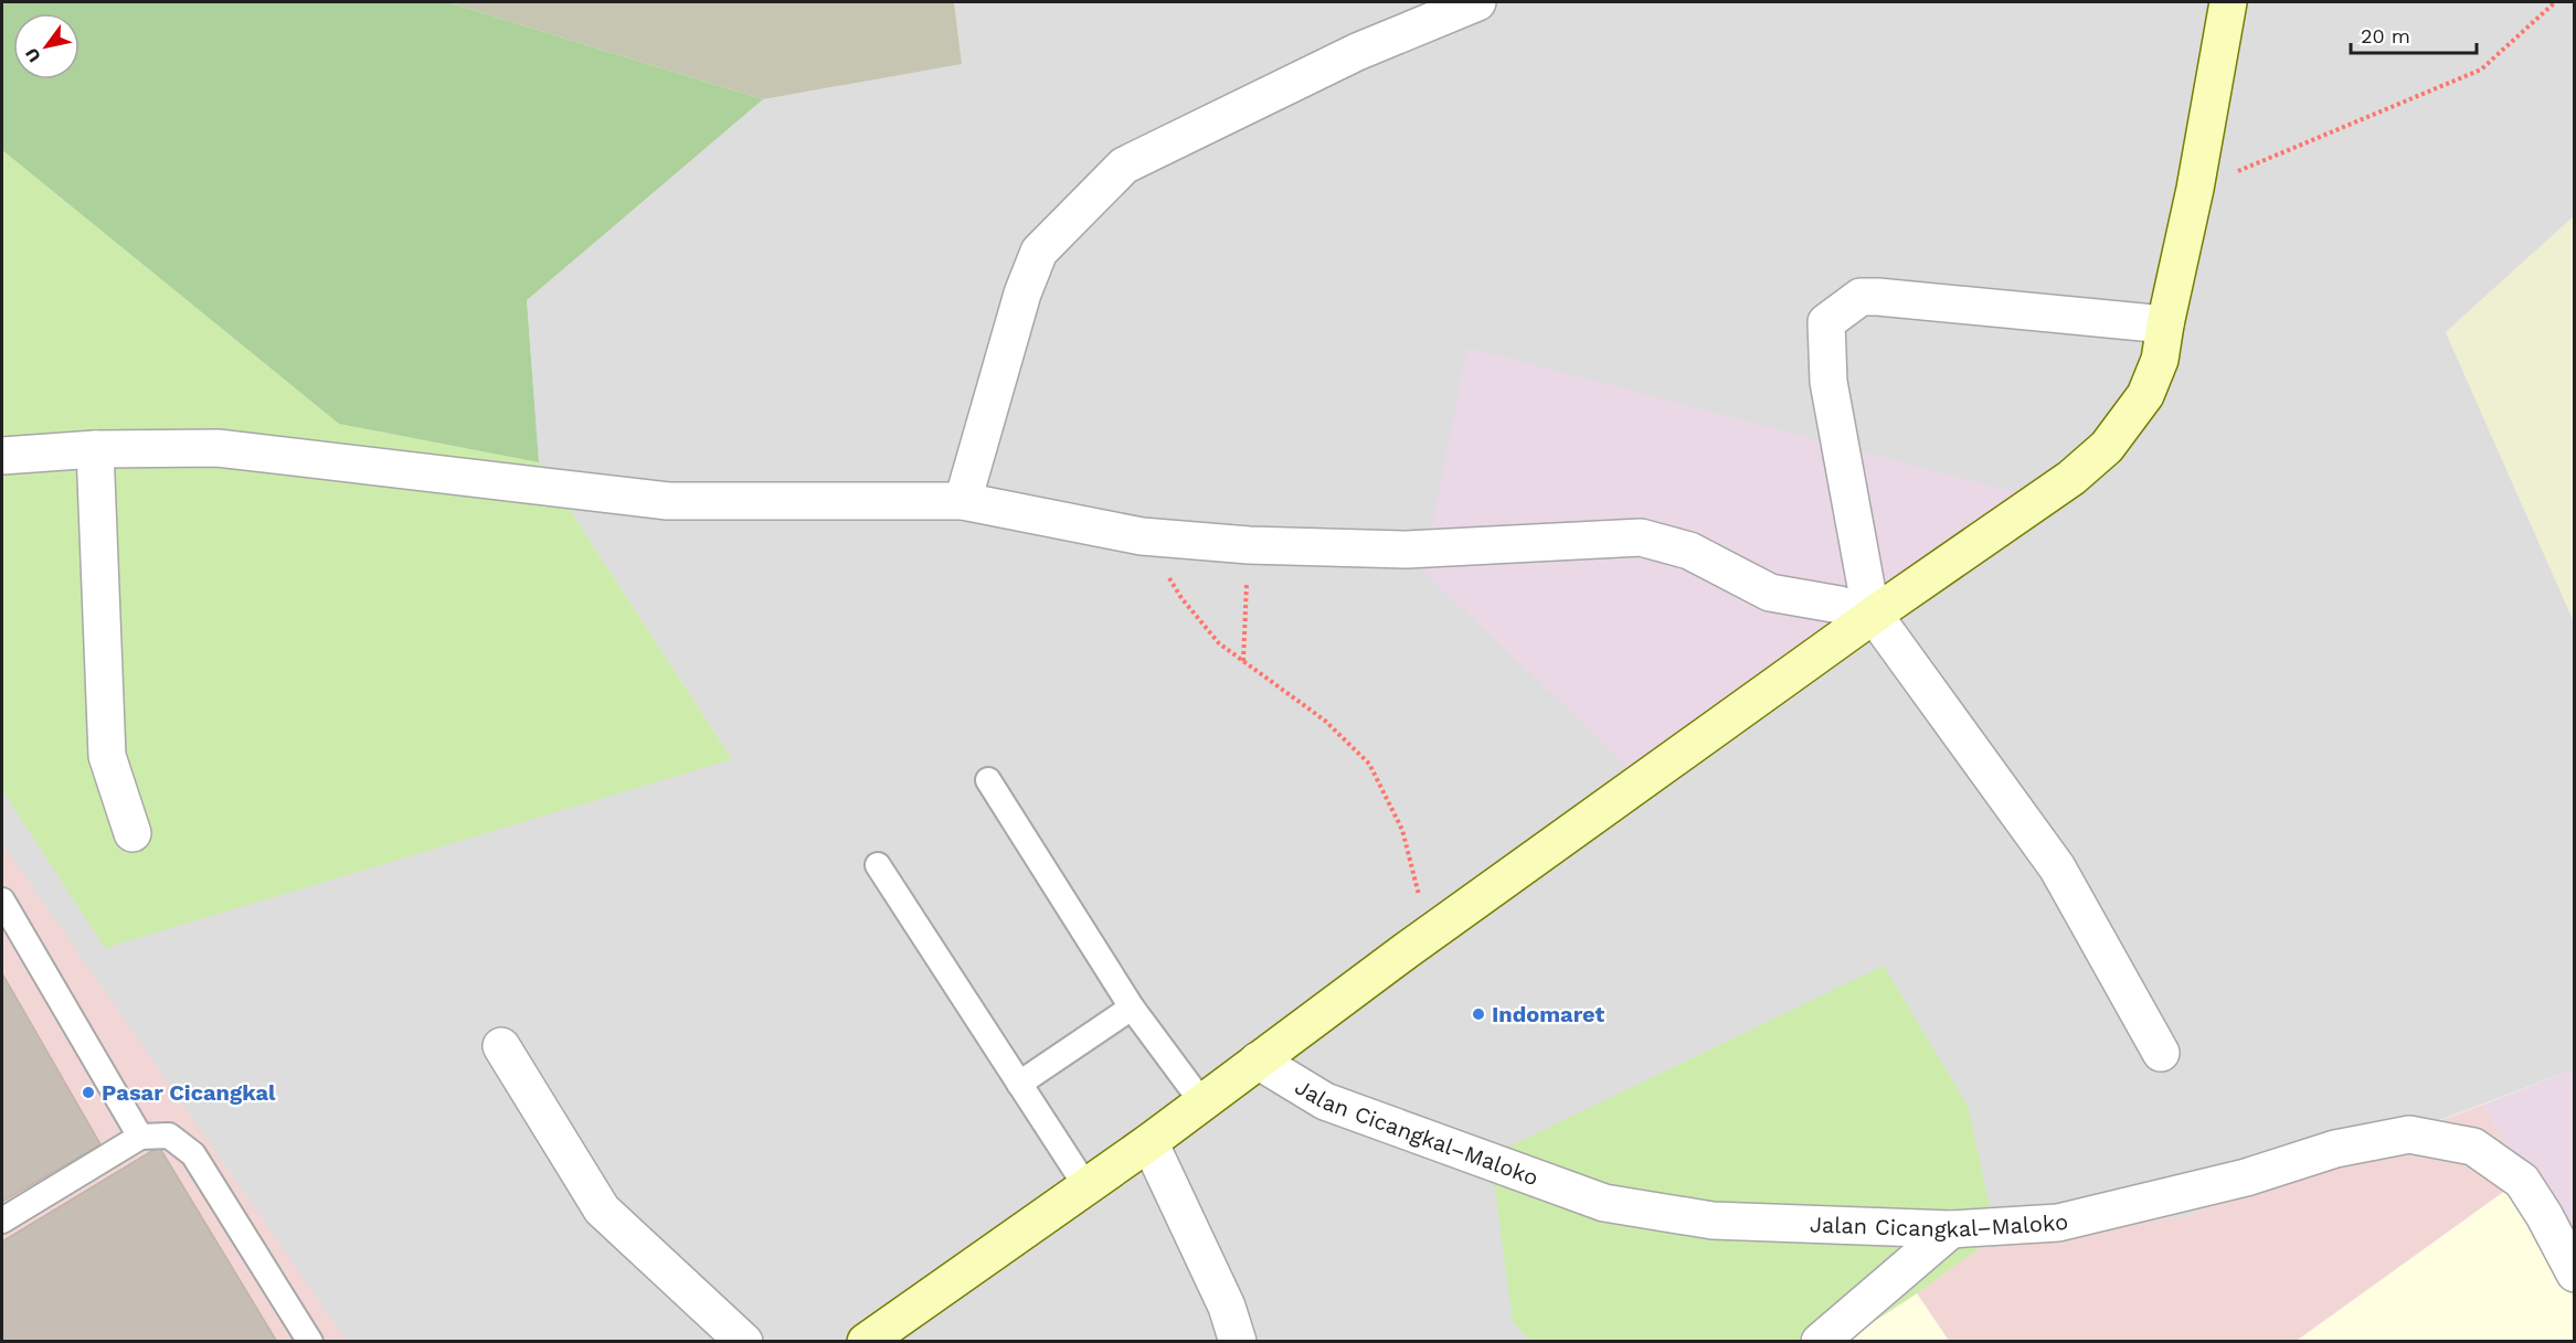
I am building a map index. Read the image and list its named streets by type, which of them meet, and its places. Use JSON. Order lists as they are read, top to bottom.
{
  "streets": {
    "street": ["Jalan Cicangkal–Maloko"]
  },
  "places": ["Indomaret", "Pasar Cicangkal"],
  "scale_bar": "20 m",
  "north": "bottom left"
}
